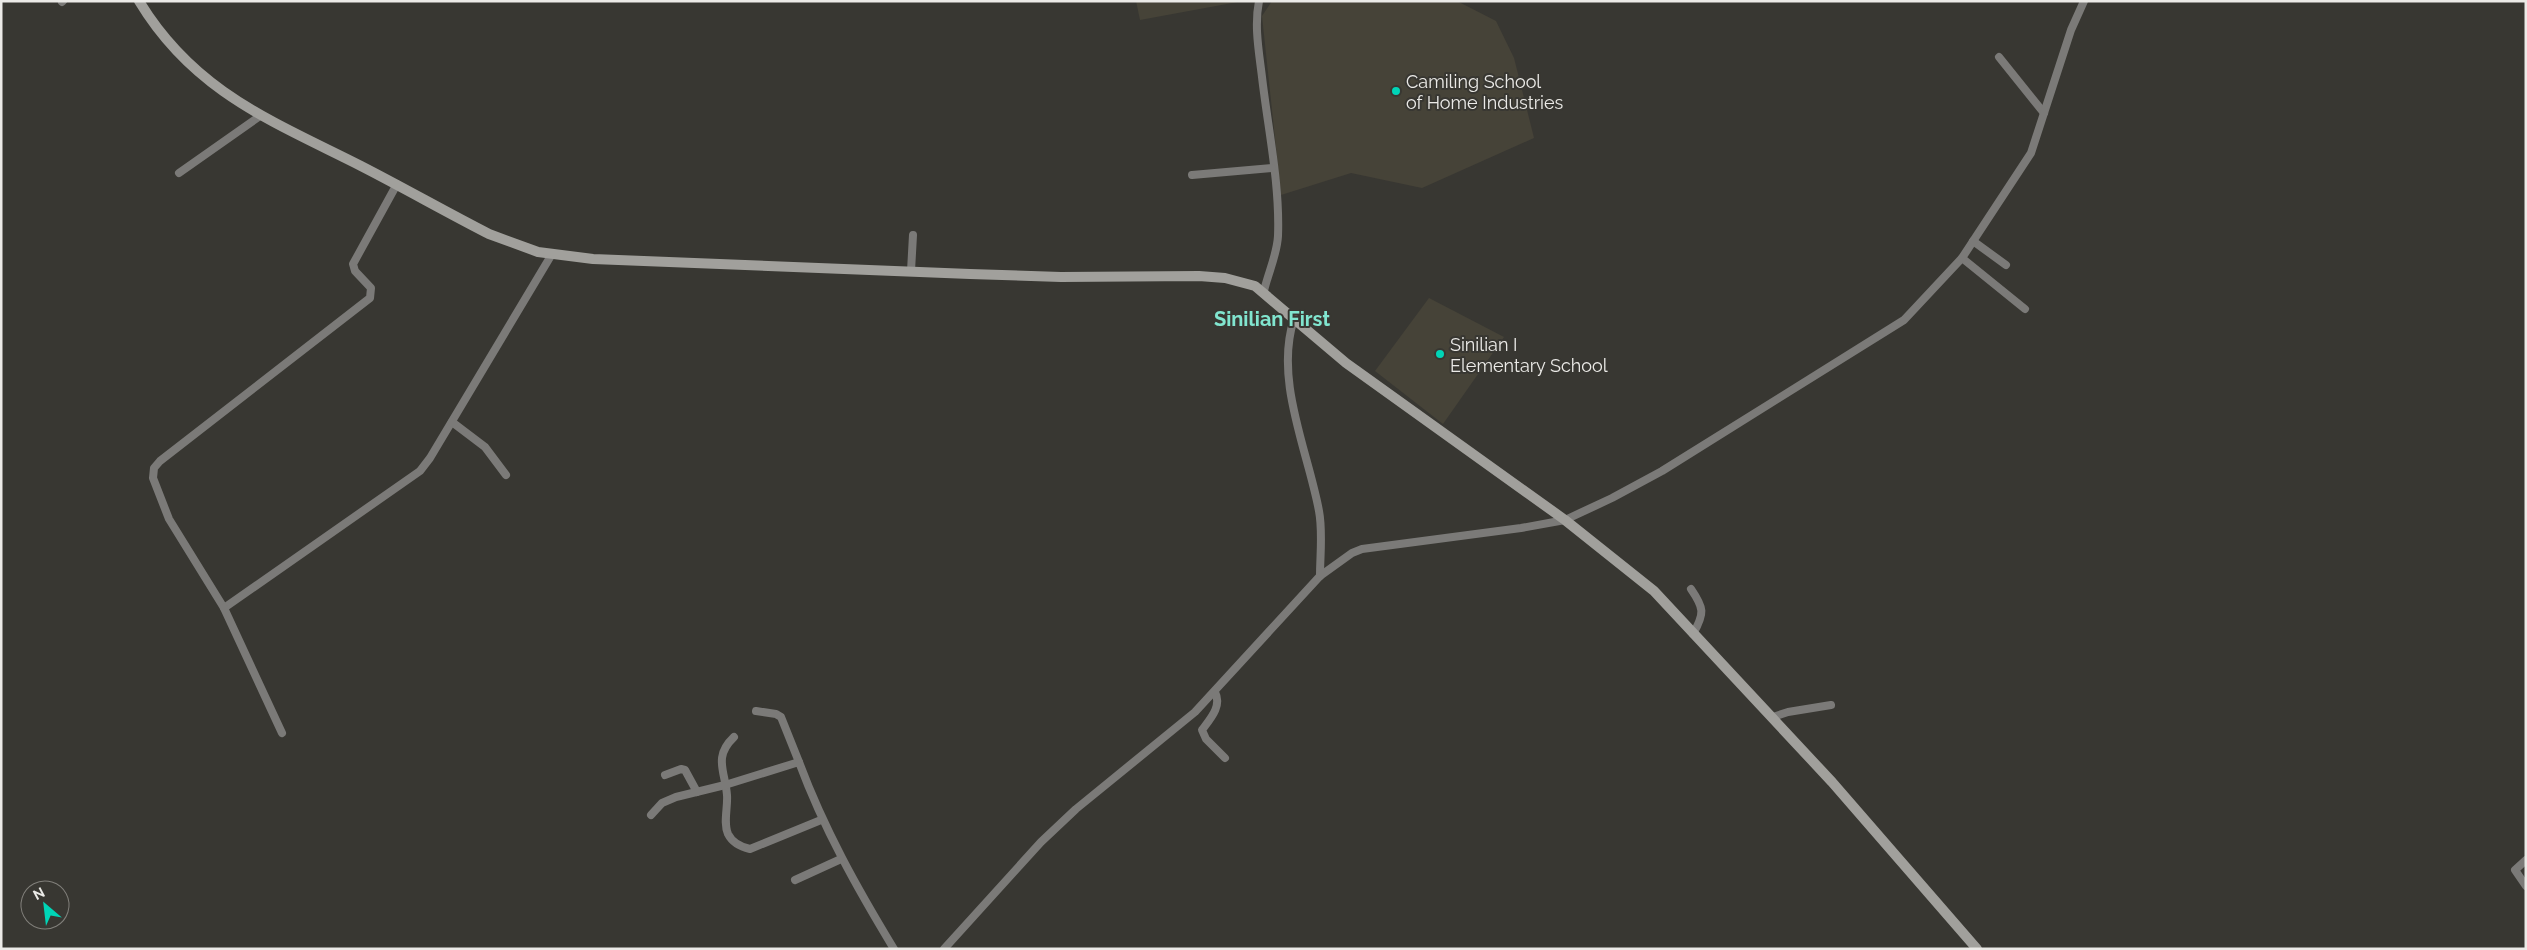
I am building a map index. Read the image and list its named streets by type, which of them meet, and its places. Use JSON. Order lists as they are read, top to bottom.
{
  "districts": ["Sinilian First"],
  "places": ["Camiling School of Home Industries", "Sinilian I Elementary School"],
  "north": "top left"
}
